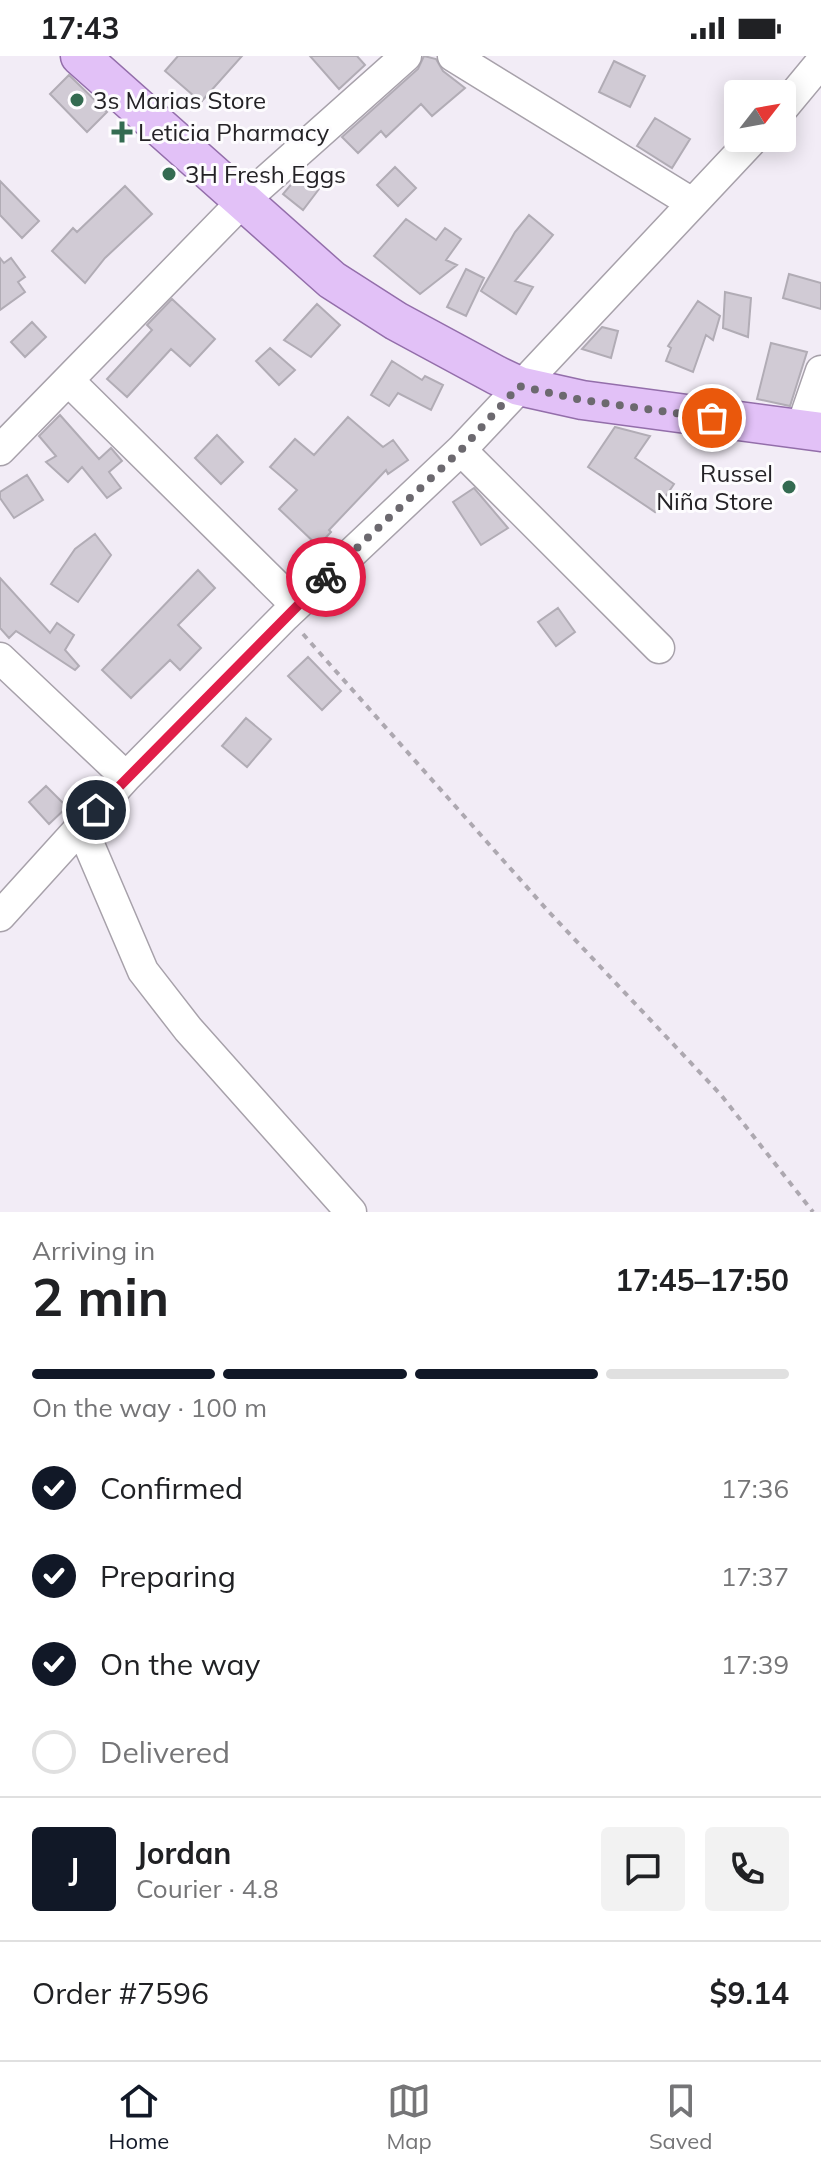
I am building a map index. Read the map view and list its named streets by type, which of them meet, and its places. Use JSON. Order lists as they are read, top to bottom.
{
  "places": {
    "other": ["3s Marias Store", "3H Fresh Eggs", "Russel Niña Store"],
    "health": ["Leticia Pharmacy"]
  },
  "north": "top right",
  "page": {
    "status": "17:43",
    "heading": ["2 min", "Arriving in", "17:45–17:50"],
    "panel": [
      "Jordan",
      "Courier · 4.8",
      "Order #7596",
      "$9.14"
    ],
    "bar": "On the way · 100 m",
    "list": [
      ["Confirmed", "17:36"],
      ["Preparing", "17:37"],
      ["On the way", "17:39"],
      "Delivered"
    ],
    "round": "J",
    "tabs": ["Home", "Map", "Saved"]
  }
}
